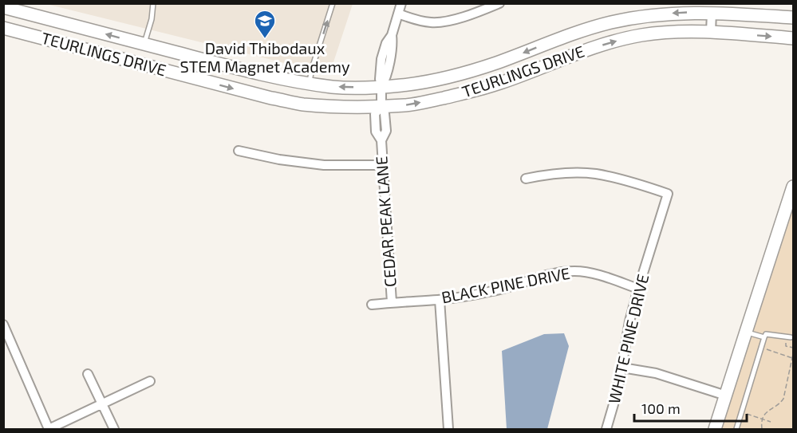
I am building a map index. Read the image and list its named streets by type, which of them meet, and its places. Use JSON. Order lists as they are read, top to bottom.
{
  "streets": {
    "street": [
      "TEURLINGS DRIVE",
      "CEDAR PEAK LANE",
      "BLACK PINE DRIVE",
      "WHITE PINE DRIVE"
    ]
  },
  "crossings": [
    ["TEURLINGS DRIVE", "CEDAR PEAK LANE"],
    ["CEDAR PEAK LANE", "BLACK PINE DRIVE"],
    ["BLACK PINE DRIVE", "WHITE PINE DRIVE"]
  ],
  "places": {
    "school or university": ["David Thibodaux STEM Magnet Academy"]
  },
  "scale_bar": "100 m"
}
